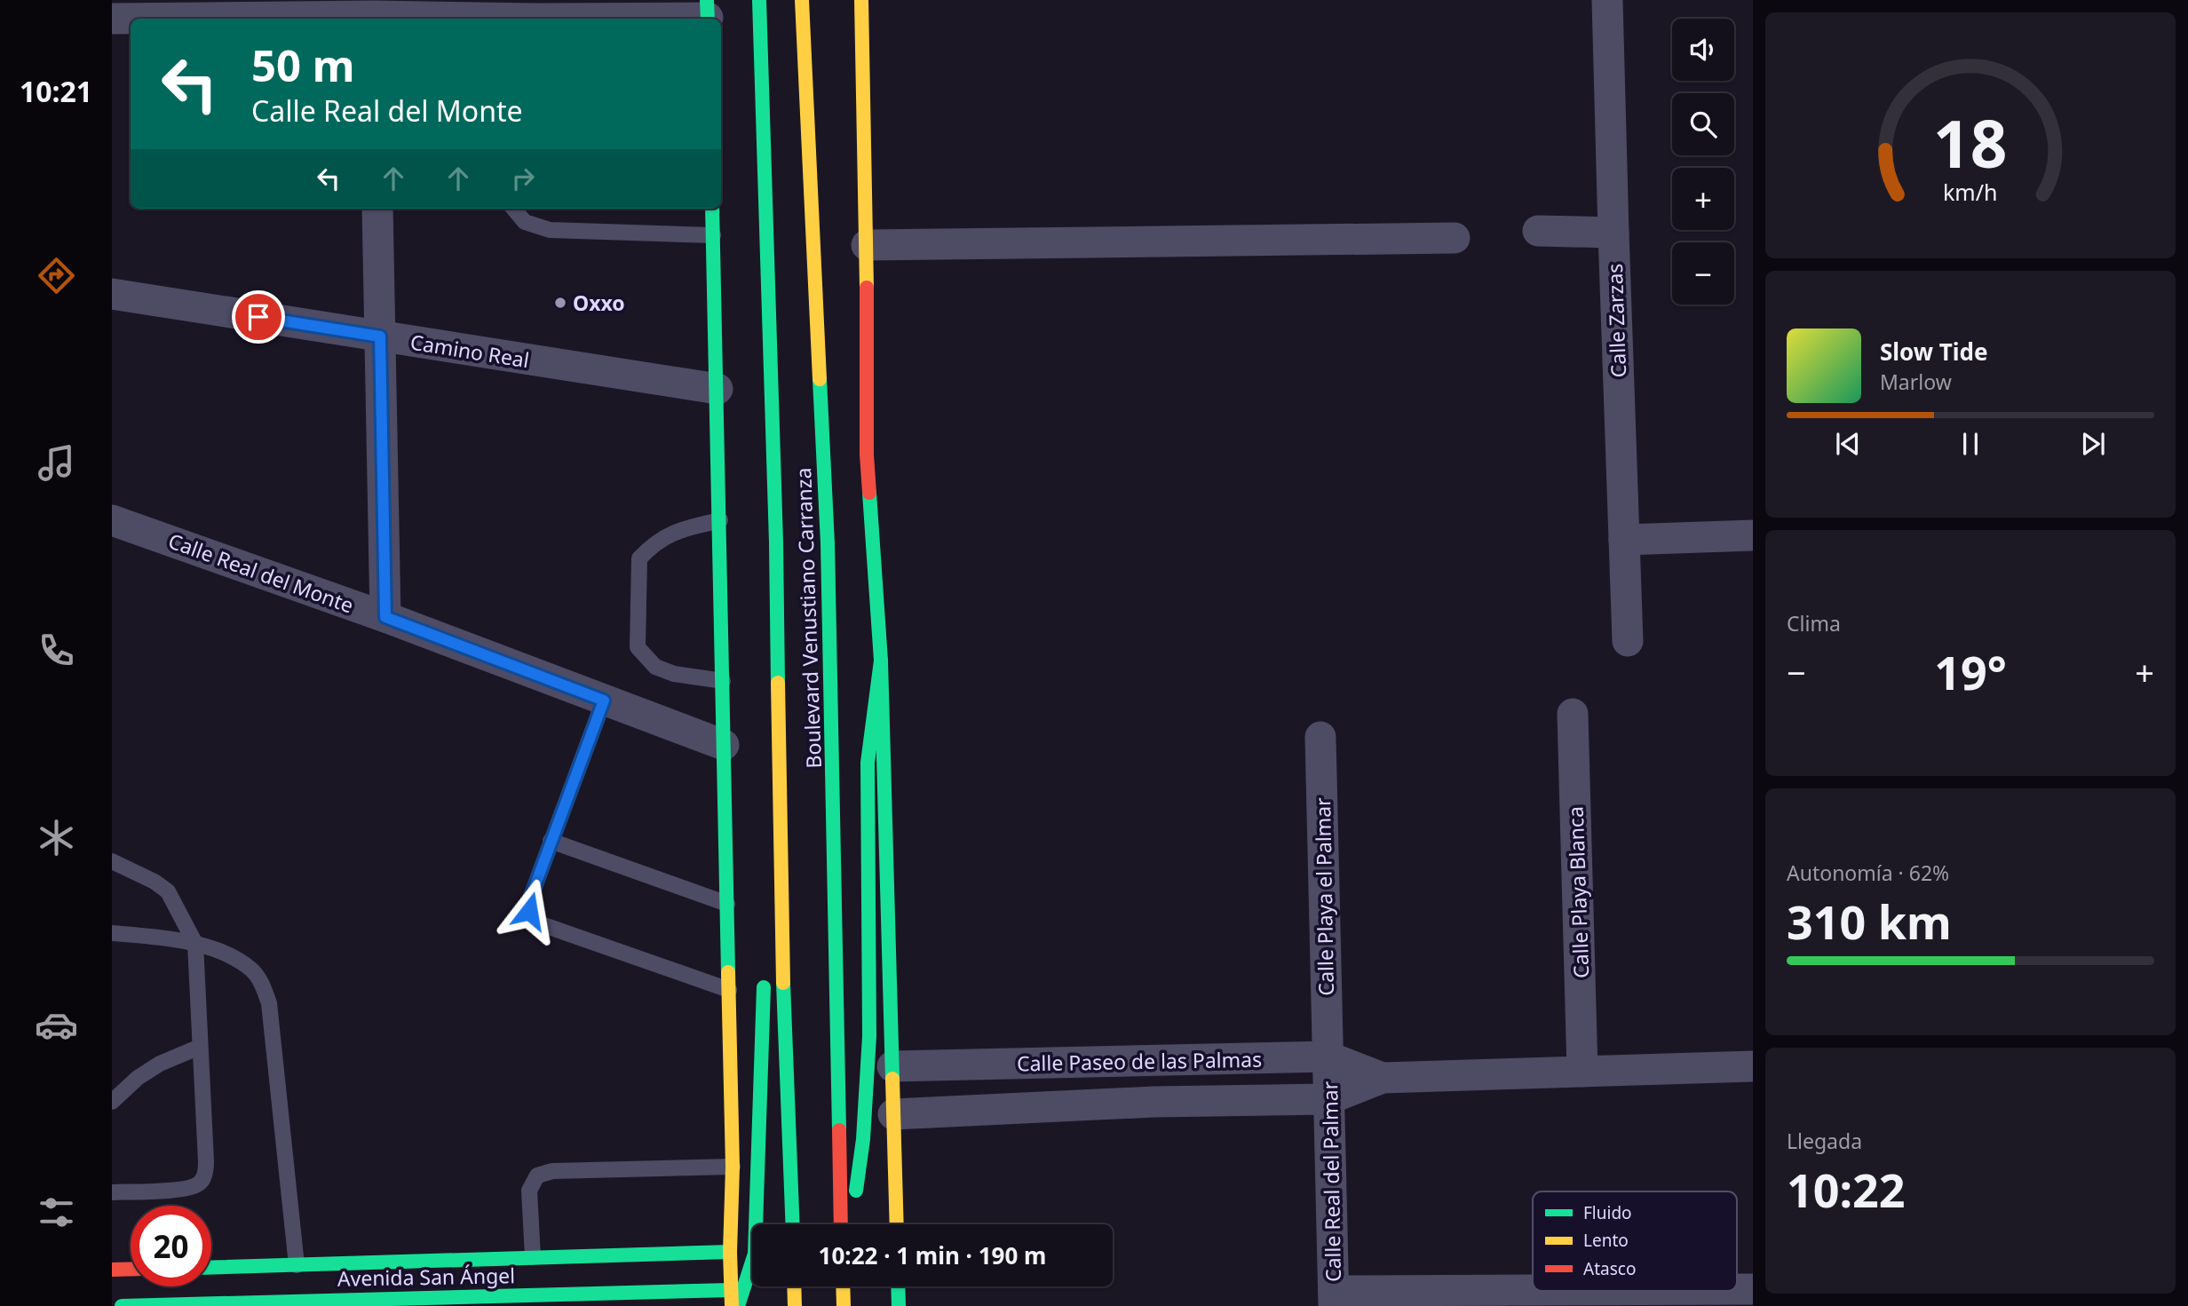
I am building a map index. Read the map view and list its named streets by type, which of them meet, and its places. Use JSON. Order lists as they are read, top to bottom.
{
  "streets": {
    "main road": ["Boulevard Venustiano Carranza", "Avenida San Ángel"],
    "street": [
      "Calle Zarzas",
      "Camino Real",
      "Calle Real del Monte",
      "Calle Playa Blanca",
      "Calle Playa el Palmar",
      "Calle Paseo de las Palmas",
      "Calle Real del Palmar"
    ]
  },
  "crossings": [
    ["Calle Playa Blanca", "Calle Paseo de las Palmas"],
    ["Calle Playa el Palmar", "Calle Paseo de las Palmas"],
    ["Calle Playa el Palmar", "Calle Real del Palmar"],
    ["Calle Paseo de las Palmas", "Calle Real del Palmar"]
  ],
  "places": ["Oxxo"],
  "legend": ["Fluido", "Lento", "Atasco"],
  "page": {
    "tabs": "10:21",
    "map_buttons": ["+", "−"],
    "turn": ["50 m", "Calle Real del Monte"],
    "song": ["Slow Tide", "Marlow"],
    "tile": [
      "Clima",
      ["Autonomía · 62%", "310 km"],
      ["Llegada", "10:22"]
    ],
    "heat": ["−", "19°", "+"],
    "limit": "20",
    "trip": "10:22 · 1 min · 190 m",
    "gauge": ["18", "km/h"]
  }
}
